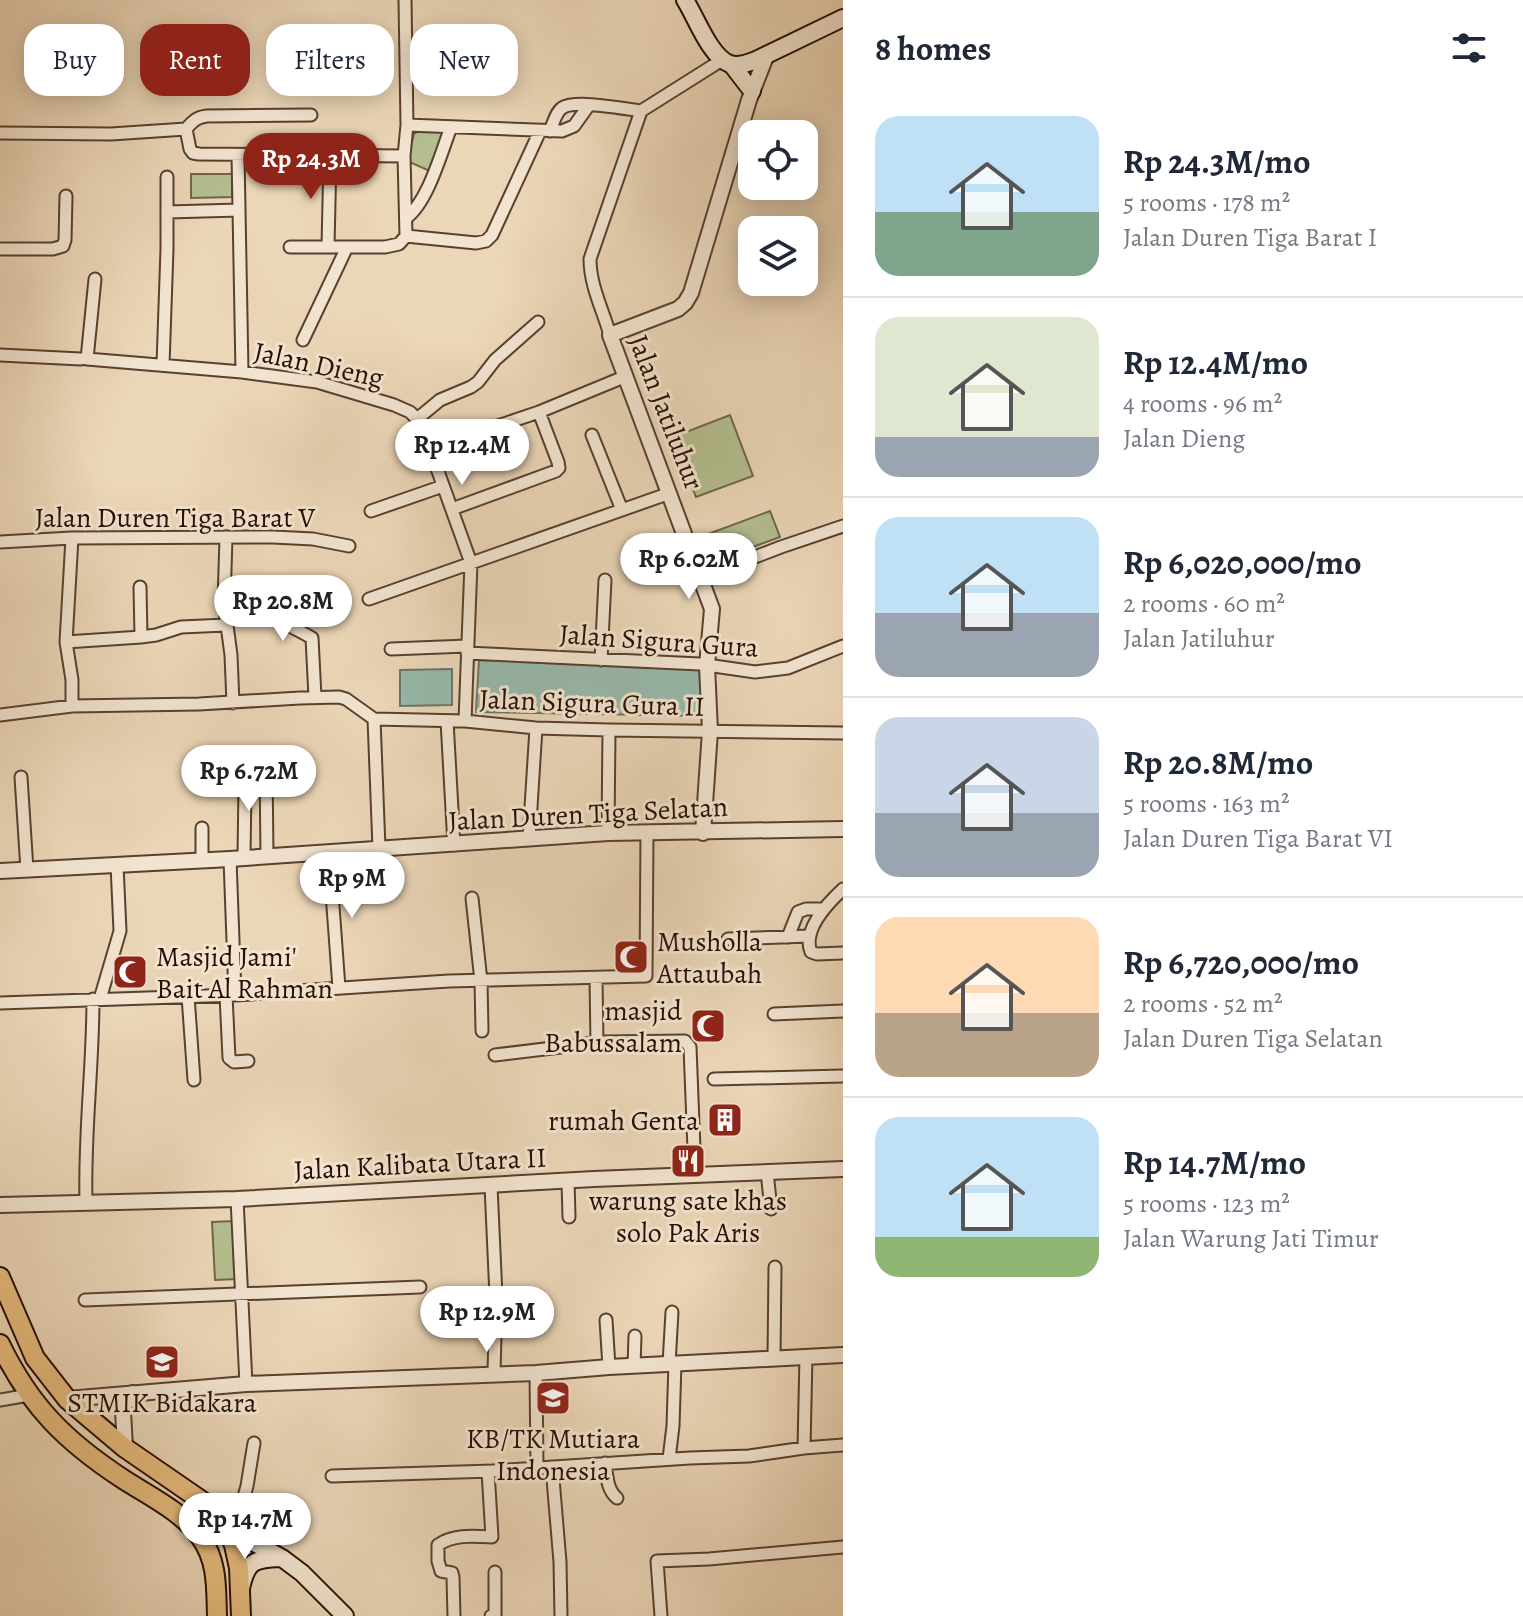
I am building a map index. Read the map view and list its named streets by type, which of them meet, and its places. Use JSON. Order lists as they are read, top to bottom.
{
  "streets": {
    "street": [
      "Jalan Dieng",
      "Jalan Jatiluhur",
      "Jalan Duren Tiga Barat V",
      "Jalan Sigura Gura",
      "Jalan Sigura Gura II",
      "Jalan Duren Tiga Selatan",
      "Jalan Kalibata Utara II"
    ]
  },
  "crossings": [
    ["Jalan Jatiluhur", "Jalan Sigura Gura"],
    ["Jalan Jatiluhur", "Jalan Sigura Gura II"],
    ["Jalan Jatiluhur", "Jalan Duren Tiga Selatan"]
  ],
  "places": {
    "mosque": ["Musholla Attaubah", "Masjid Jami' Bait Al Rahman", "masjid Babussalam"],
    "building": ["rumah Genta"],
    "restaurant": ["warung sate khas solo Pak Aris"],
    "school or university": ["STMIK Bidakara", "KB/TK Mutiara Indonesia"]
  },
  "page": {
    "heading": "8 homes",
    "chip": [
      "Buy",
      "Rent",
      "Filters",
      "New"
    ],
    "list": [
      {
        "name": "Rp 24.3M/mo",
        "note": "5 rooms · 178 m² · Jalan Duren Tiga Barat I"
      },
      {
        "name": "Rp 12.4M/mo",
        "note": "4 rooms · 96 m² · Jalan Dieng"
      },
      {
        "name": "Rp 6,020,000/mo",
        "note": "2 rooms · 60 m² · Jalan Jatiluhur"
      },
      {
        "name": "Rp 20.8M/mo",
        "note": "5 rooms · 163 m² · Jalan Duren Tiga Barat VI"
      },
      {
        "name": "Rp 6,720,000/mo",
        "note": "2 rooms · 52 m² · Jalan Duren Tiga Selatan"
      },
      {
        "name": "Rp 14.7M/mo",
        "note": "5 rooms · 123 m² · Jalan Warung Jati Timur"
      }
    ],
    "price": [
      "Rp 24.3M",
      "Rp 12.4M",
      "Rp 6.02M",
      "Rp 20.8M",
      "Rp 6.72M",
      "Rp 9M",
      "Rp 12.9M",
      "Rp 14.7M"
    ]
  }
}
